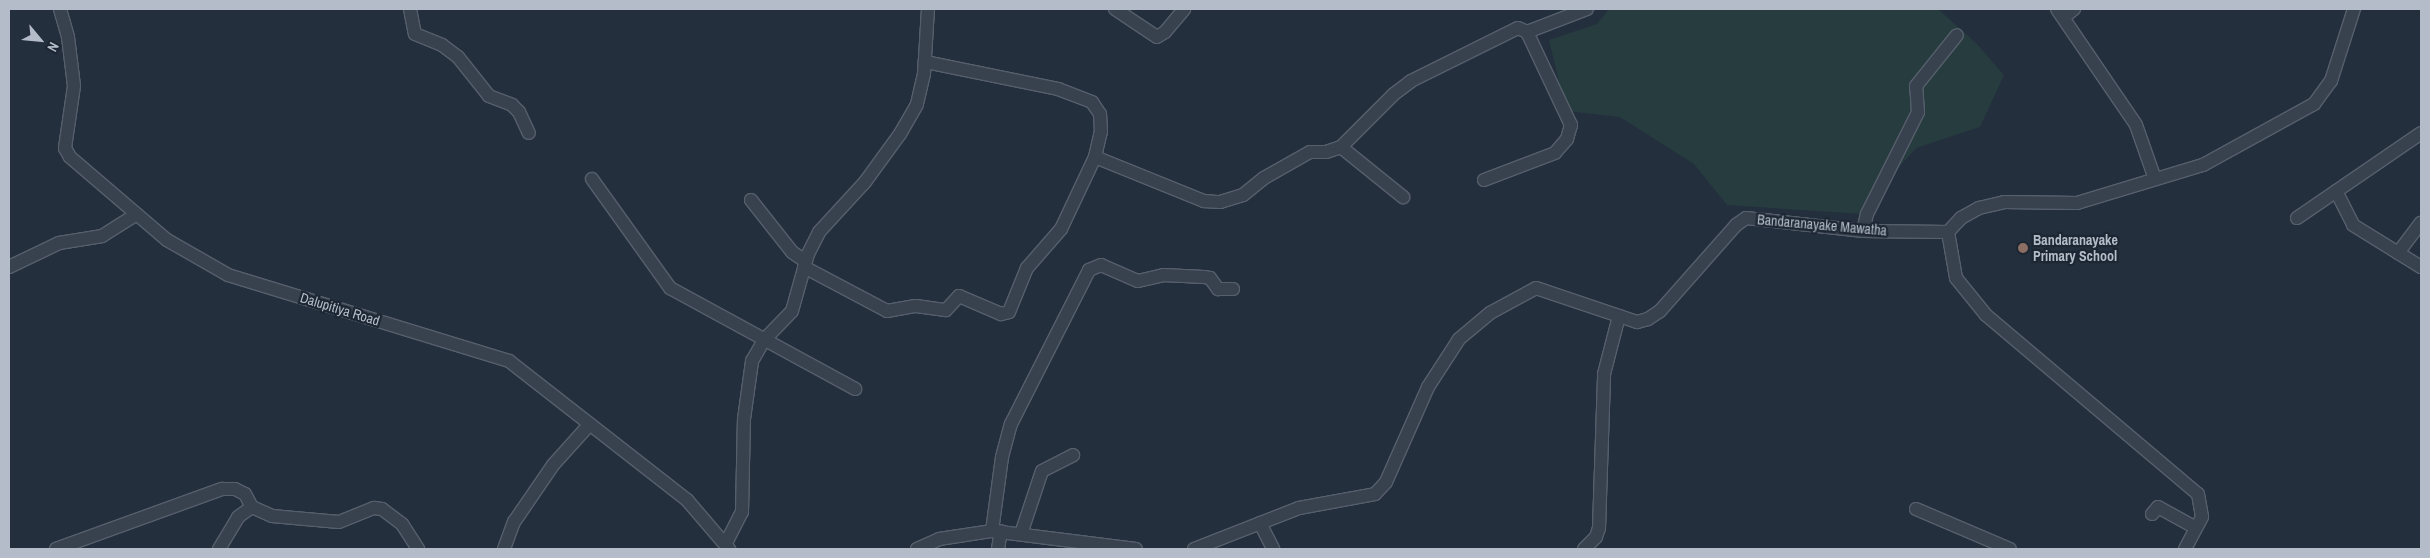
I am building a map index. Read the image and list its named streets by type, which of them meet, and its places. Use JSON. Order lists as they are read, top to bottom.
{
  "streets": {
    "street": ["Bandaranayake Mawatha", "Dalupitiya Road"]
  },
  "places": ["Bandaranayake Primary School"],
  "north": "bottom right"
}
